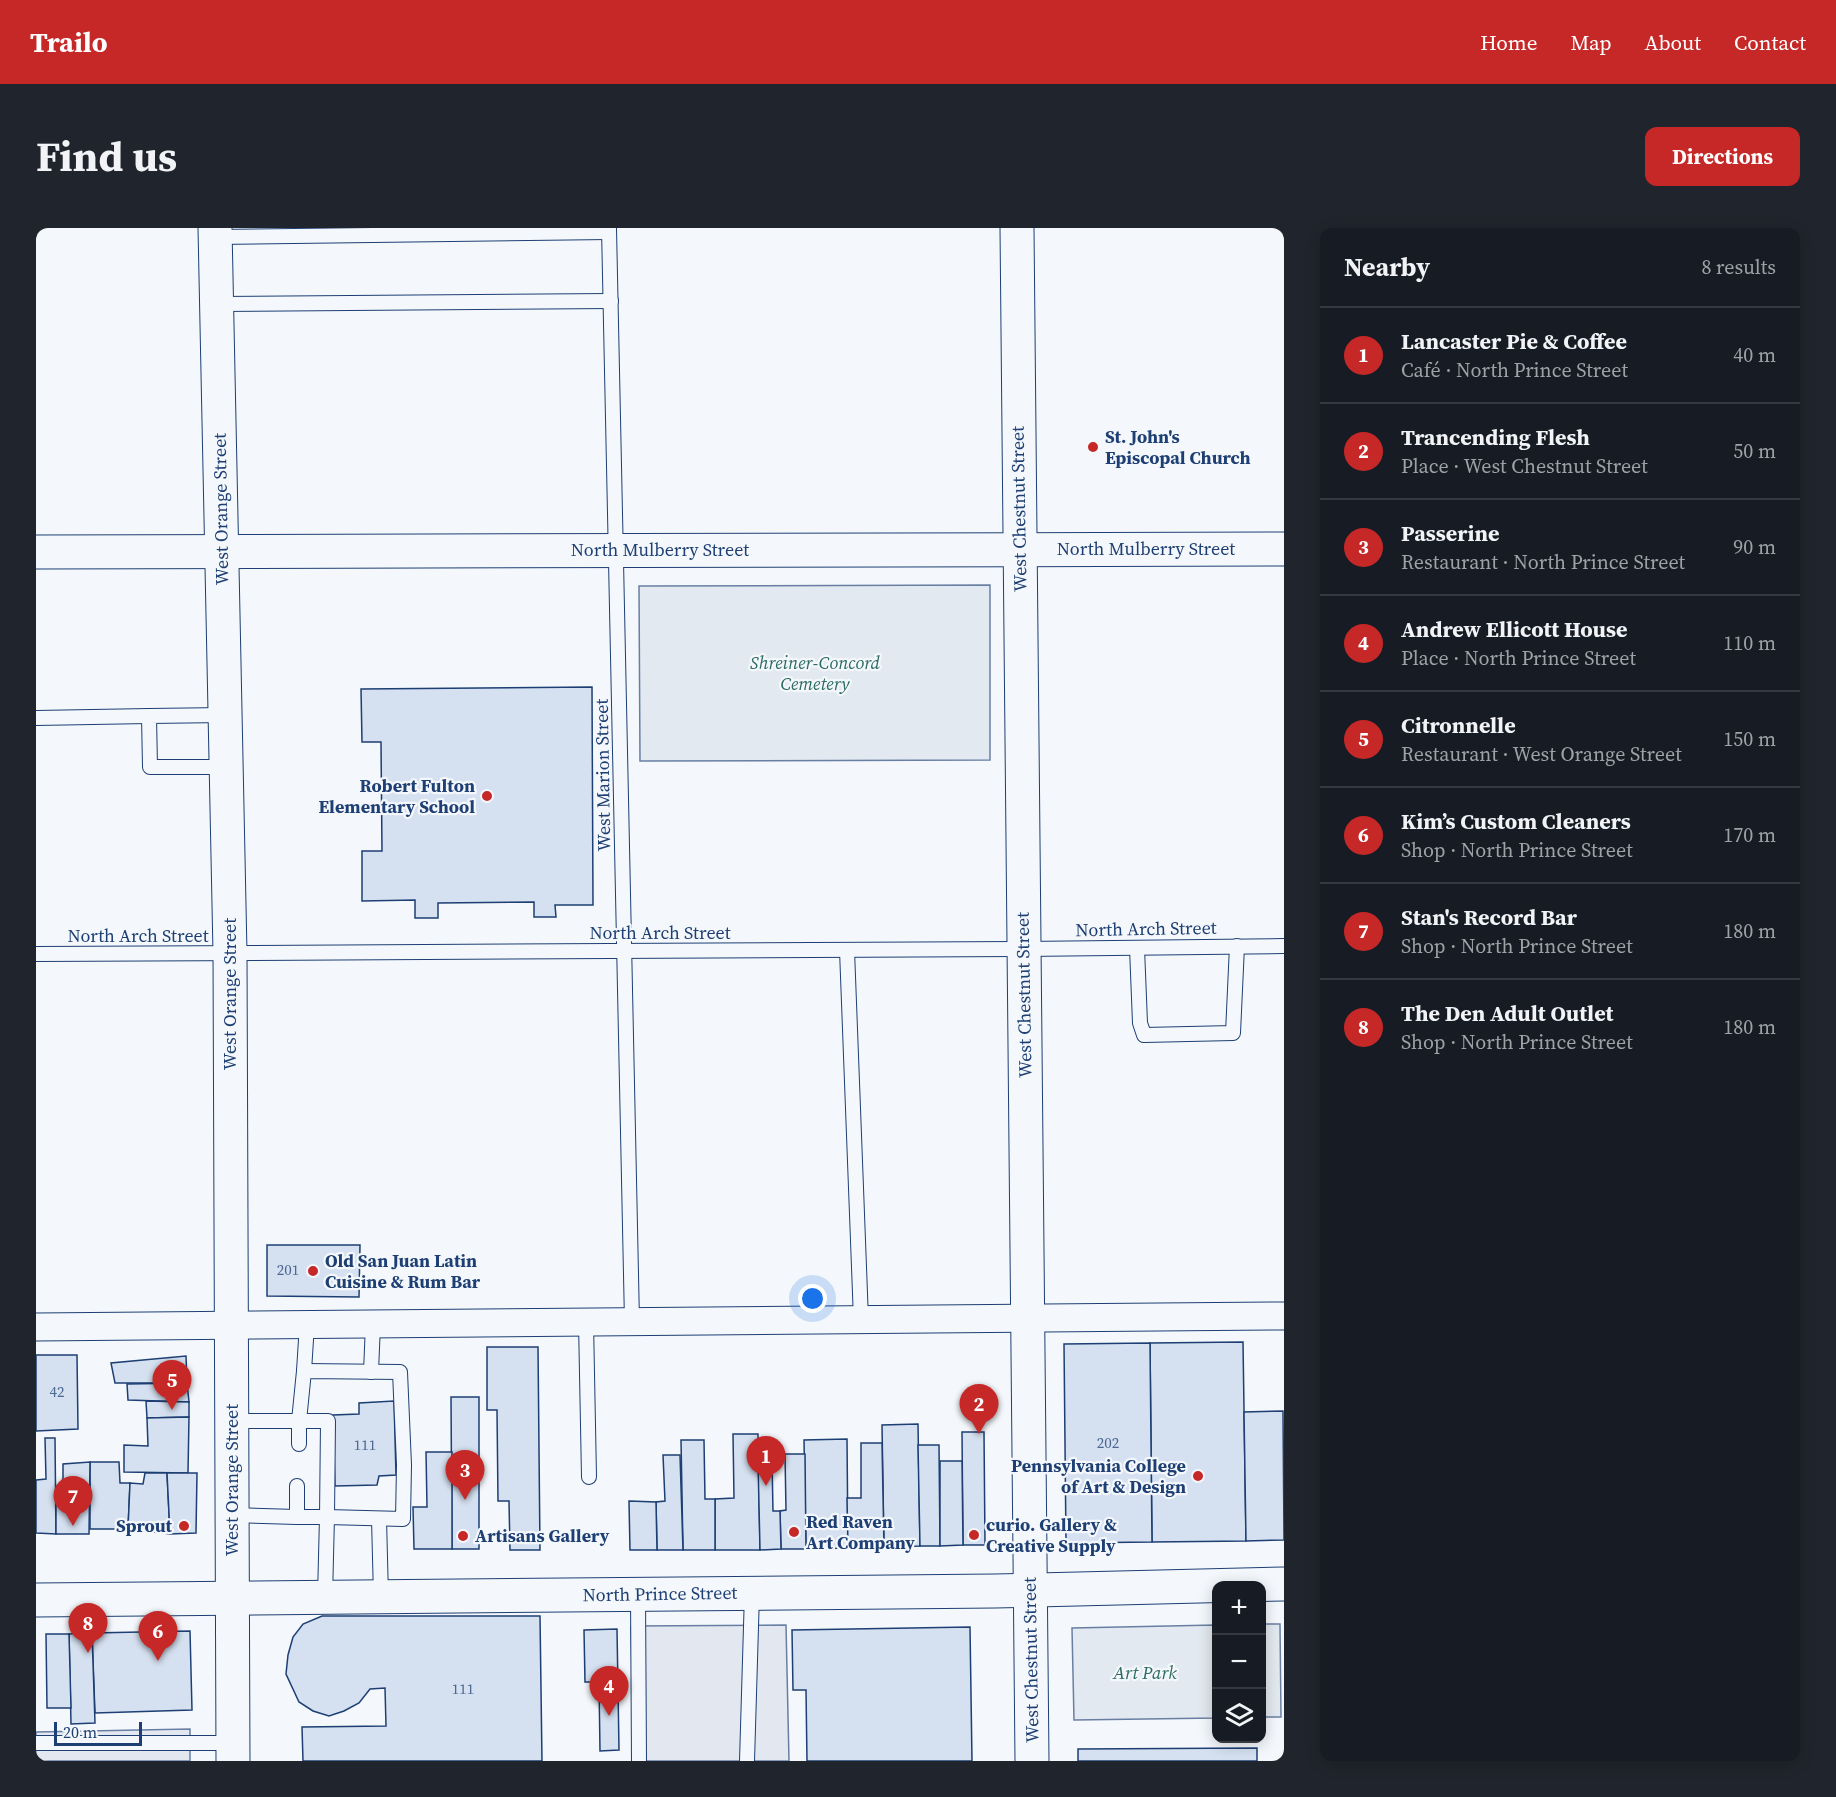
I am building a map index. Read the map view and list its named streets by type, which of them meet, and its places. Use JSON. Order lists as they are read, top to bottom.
{
  "streets": {
    "main road": [
      "West Orange Street",
      "West Chestnut Street",
      "North Mulberry Street",
      "North Prince Street"
    ],
    "lane": ["West Marion Street", "North Arch Street"]
  },
  "crossings": [
    ["West Orange Street", "North Mulberry Street"],
    ["West Orange Street", "North Arch Street"],
    ["West Orange Street", "North Prince Street"],
    ["West Chestnut Street", "North Mulberry Street"],
    ["West Chestnut Street", "North Arch Street"],
    ["West Chestnut Street", "North Prince Street"],
    ["North Mulberry Street", "West Marion Street"],
    ["West Marion Street", "North Arch Street"]
  ],
  "parks": ["Shreiner-Concord Cemetery", "Art Park"],
  "places": [
    "St. John's Episcopal Church",
    "Robert Fulton Elementary School",
    "Old San Juan Latin Cuisine & Rum Bar",
    "Pennsylvania College of Art & Design",
    "Sprout",
    "Red Raven Art Company",
    "curio. Gallery & Creative Supply",
    "Artisans Gallery"
  ],
  "house_numbers": [
    "201",
    "42",
    "202",
    "111",
    "111"
  ],
  "scale_bar": "20 m",
  "page": {
    "header": "Trailo",
    "nav": [
      "Home",
      "Map",
      "About",
      "Contact"
    ],
    "title": "Find us",
    "buttons": "Directions",
    "heading": ["Nearby", "8 results"],
    "list": [
      {
        "mark": "1",
        "name": "Lancaster Pie & Coffee",
        "note": "Café · North Prince Street",
        "value": "40 m"
      },
      {
        "mark": "2",
        "name": "Trancending Flesh",
        "note": "Place · West Chestnut Street",
        "value": "50 m"
      },
      {
        "mark": "3",
        "name": "Passerine",
        "note": "Restaurant · North Prince Street",
        "value": "90 m"
      },
      {
        "mark": "4",
        "name": "Andrew Ellicott House",
        "note": "Place · North Prince Street",
        "value": "110 m"
      },
      {
        "mark": "5",
        "name": "Citronnelle",
        "note": "Restaurant · West Orange Street",
        "value": "150 m"
      },
      {
        "mark": "6",
        "name": "Kim’s Custom Cleaners",
        "note": "Shop · North Prince Street",
        "value": "170 m"
      },
      {
        "mark": "7",
        "name": "Stan's Record Bar",
        "note": "Shop · North Prince Street",
        "value": "180 m"
      },
      {
        "mark": "8",
        "name": "The Den Adult Outlet",
        "note": "Shop · North Prince Street",
        "value": "180 m"
      }
    ],
    "pins": [
      "5",
      "2",
      "1",
      "3",
      "7",
      "8",
      "6",
      "4"
    ],
    "map_buttons": ["+", "−"],
    "scale": "20 m"
  }
}
